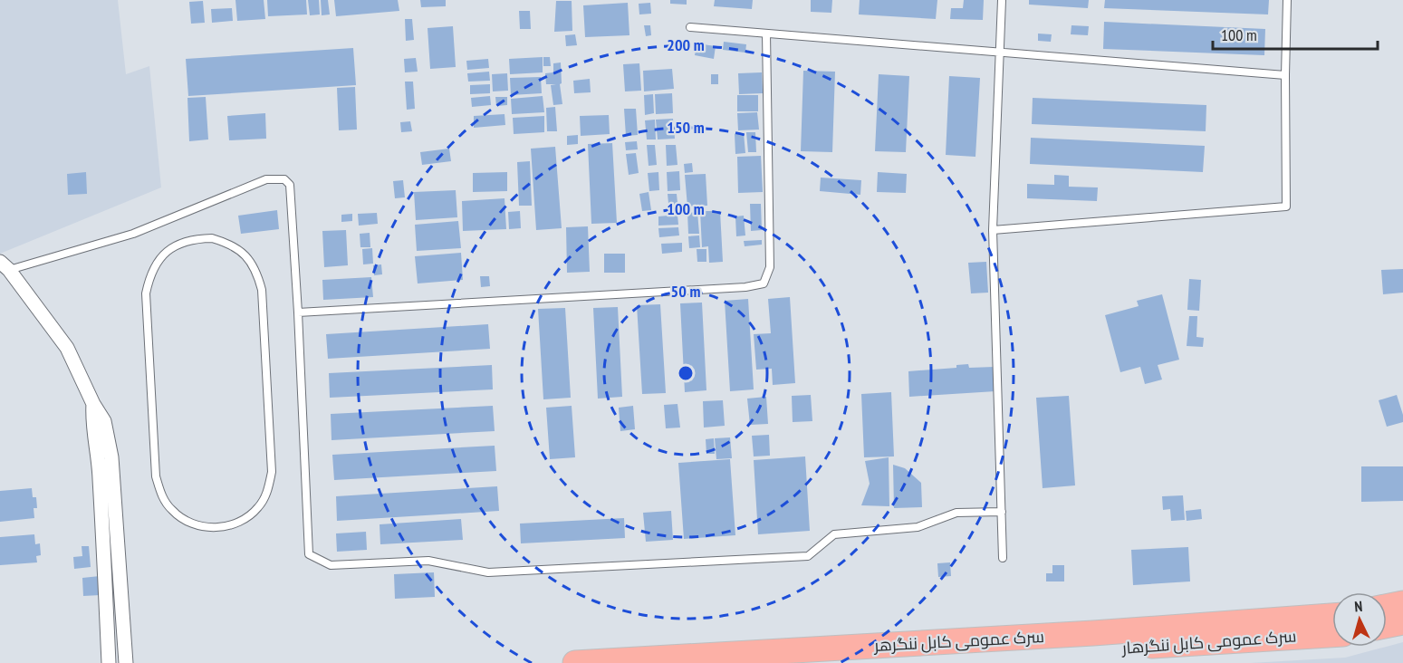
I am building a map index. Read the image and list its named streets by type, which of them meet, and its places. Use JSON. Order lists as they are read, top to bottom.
{
  "streets": {
    "highway": ["سرک عمومی کابل ننگرهر", "سرک عمومی کابل ننگرهار"]
  },
  "scale_bar": "100 m",
  "north": "top",
  "rings": [
    "200 m",
    "150 m",
    "100 m",
    "50 m"
  ]
}
